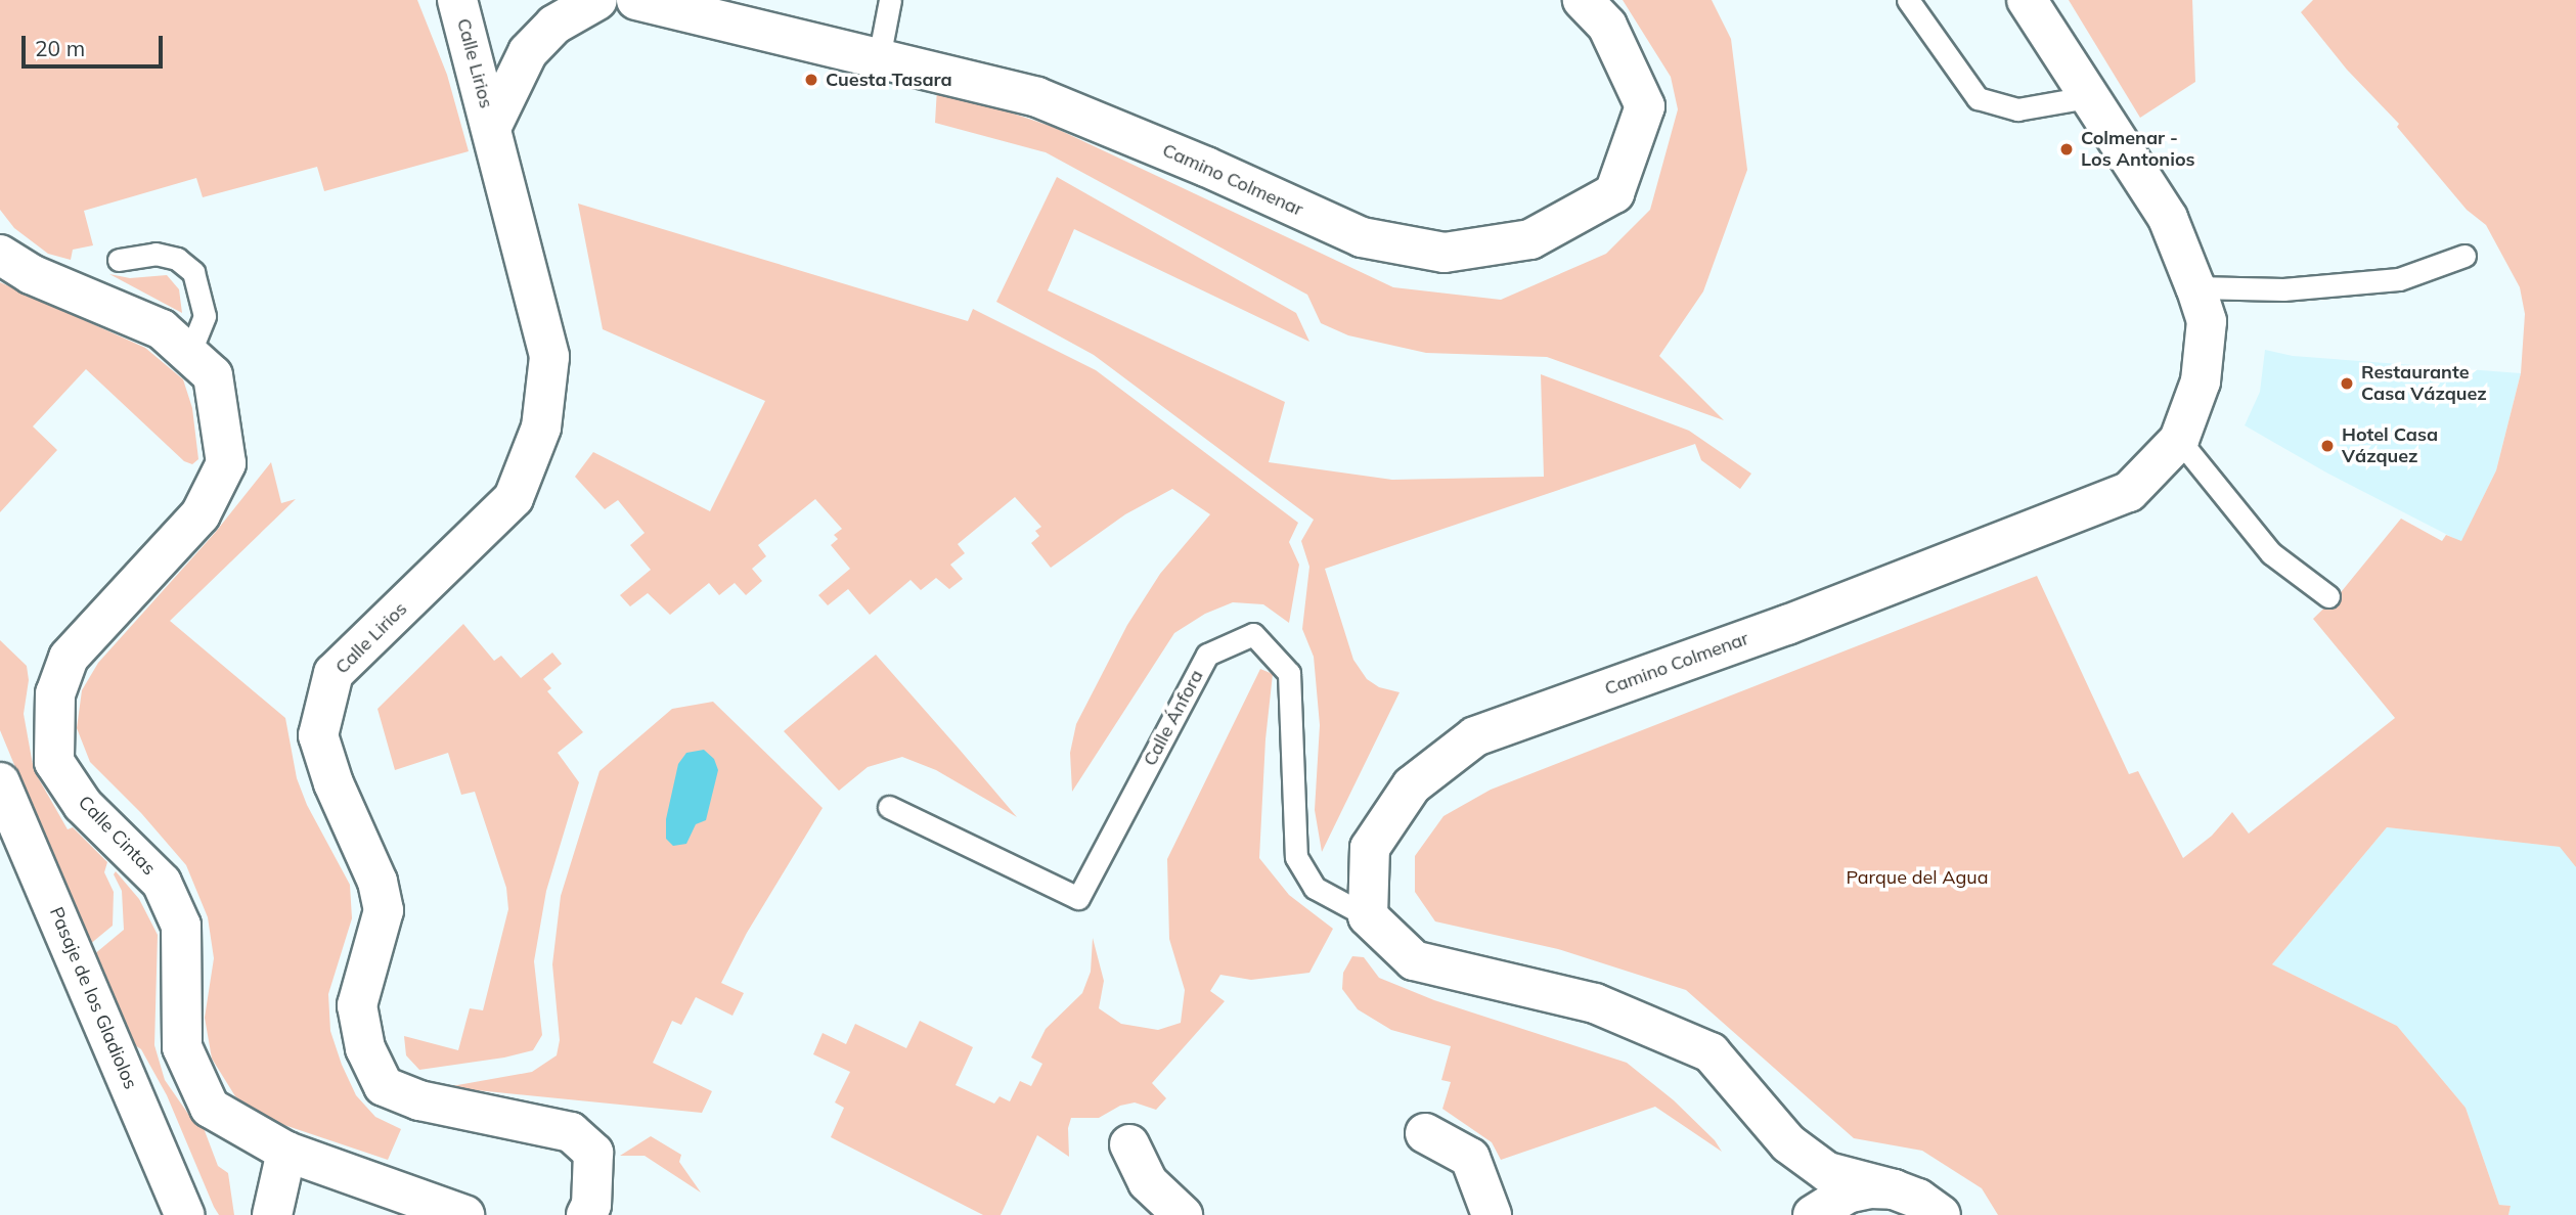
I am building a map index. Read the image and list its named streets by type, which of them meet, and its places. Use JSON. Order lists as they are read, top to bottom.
{
  "streets": {
    "street": [
      "Calle Lirios",
      "Camino Colmenar",
      "Calle Cintas",
      "Pasaje de los Gladiolos"
    ],
    "lane": ["Calle Ánfora"]
  },
  "crossings": [
    ["Camino Colmenar", "Calle Ánfora"]
  ],
  "parks": ["Parque del Agua"],
  "places": [
    "Cuesta Tasara",
    "Colmenar - Los Antonios",
    "Restaurante Casa Vázquez",
    "Hotel Casa Vázquez"
  ],
  "scale_bar": "20 m"
}
